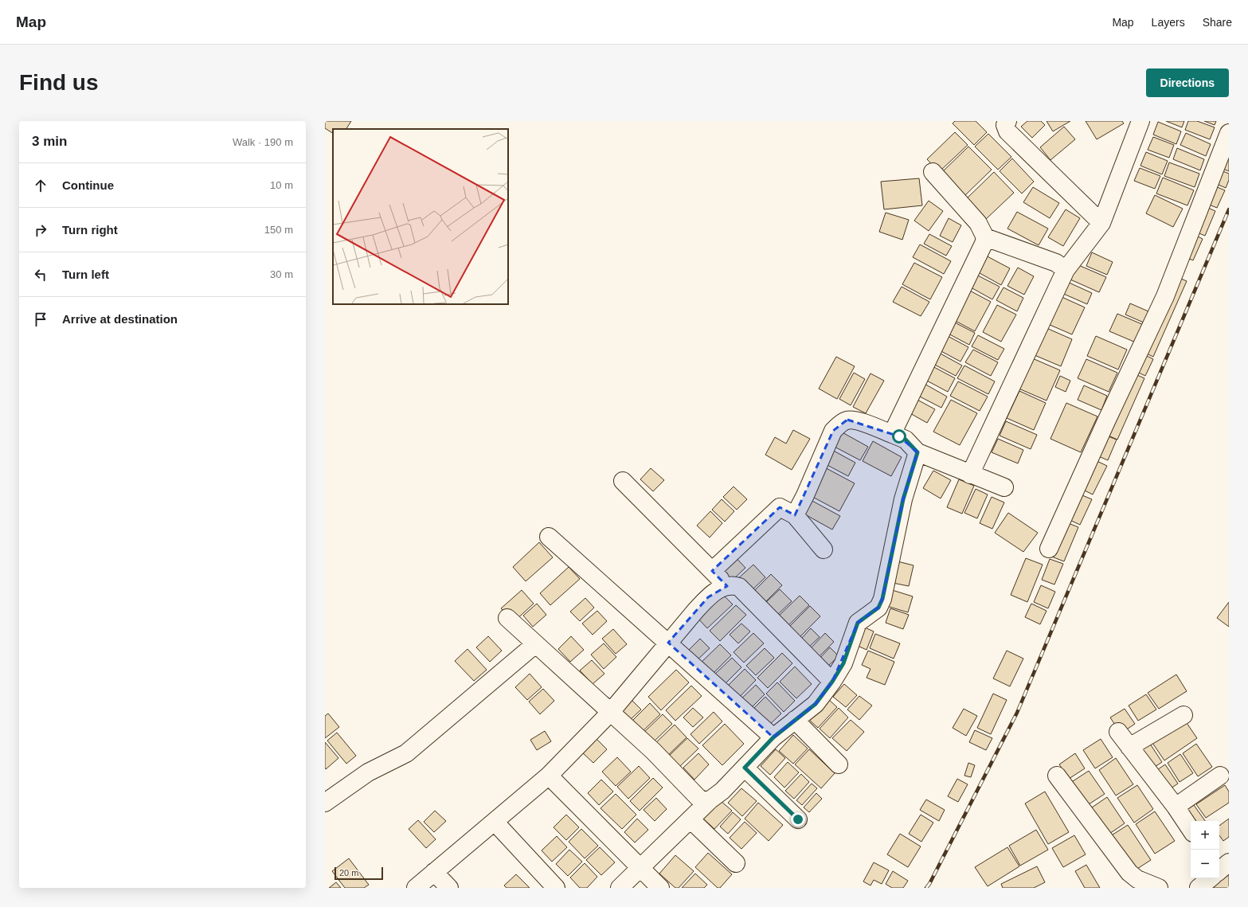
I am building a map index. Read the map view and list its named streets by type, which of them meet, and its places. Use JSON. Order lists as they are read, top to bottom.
{
  "scale_bar": "20 m",
  "page": {
    "header": "Map",
    "nav": ["Map", "Layers", "Share"],
    "buttons": "Directions",
    "title": "Find us",
    "heading": ["3 min", "Walk · 190 m"],
    "list": [
      ["Continue", "10 m"],
      ["Turn right", "150 m"],
      ["Turn left", "30 m"],
      "Arrive at destination"
    ],
    "map_buttons": ["+", "−"],
    "scale": "20 m"
  }
}
